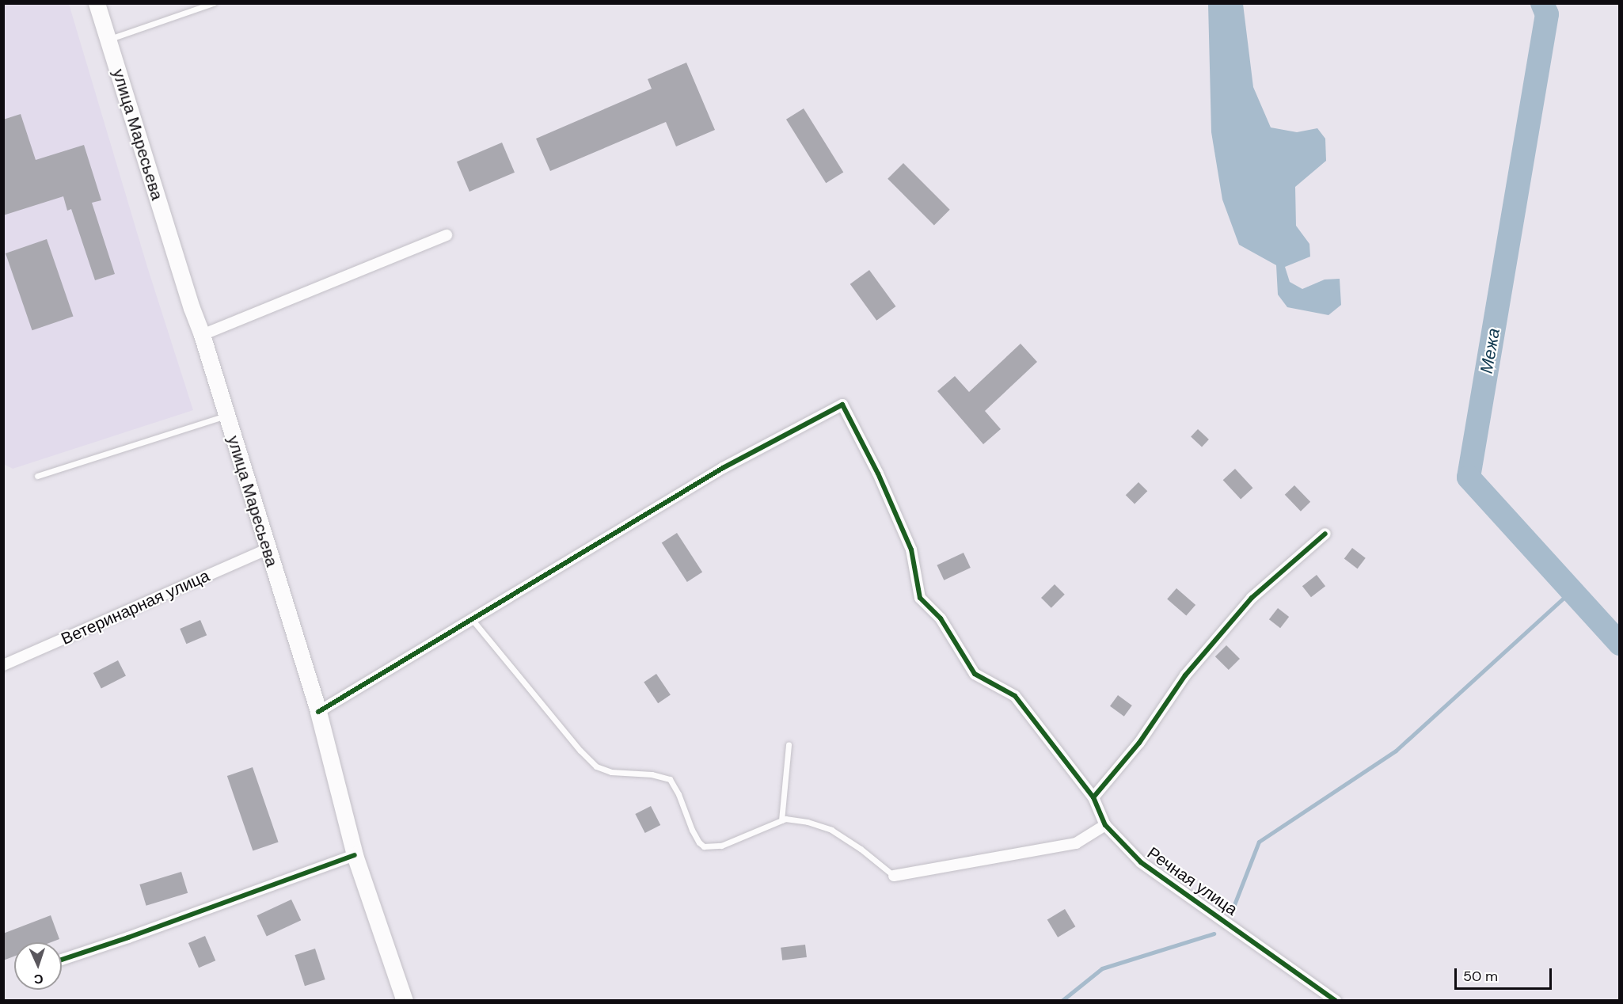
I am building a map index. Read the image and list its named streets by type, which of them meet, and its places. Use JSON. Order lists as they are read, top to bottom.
{
  "streets": {
    "main road": ["улица Маресьева"],
    "street": ["Ветеринарная улица", "Речная улица"]
  },
  "crossings": [
    ["улица Маресьева", "Ветеринарная улица"]
  ],
  "water": ["Межа"],
  "scale_bar": "50 m",
  "north": "bottom"
}
